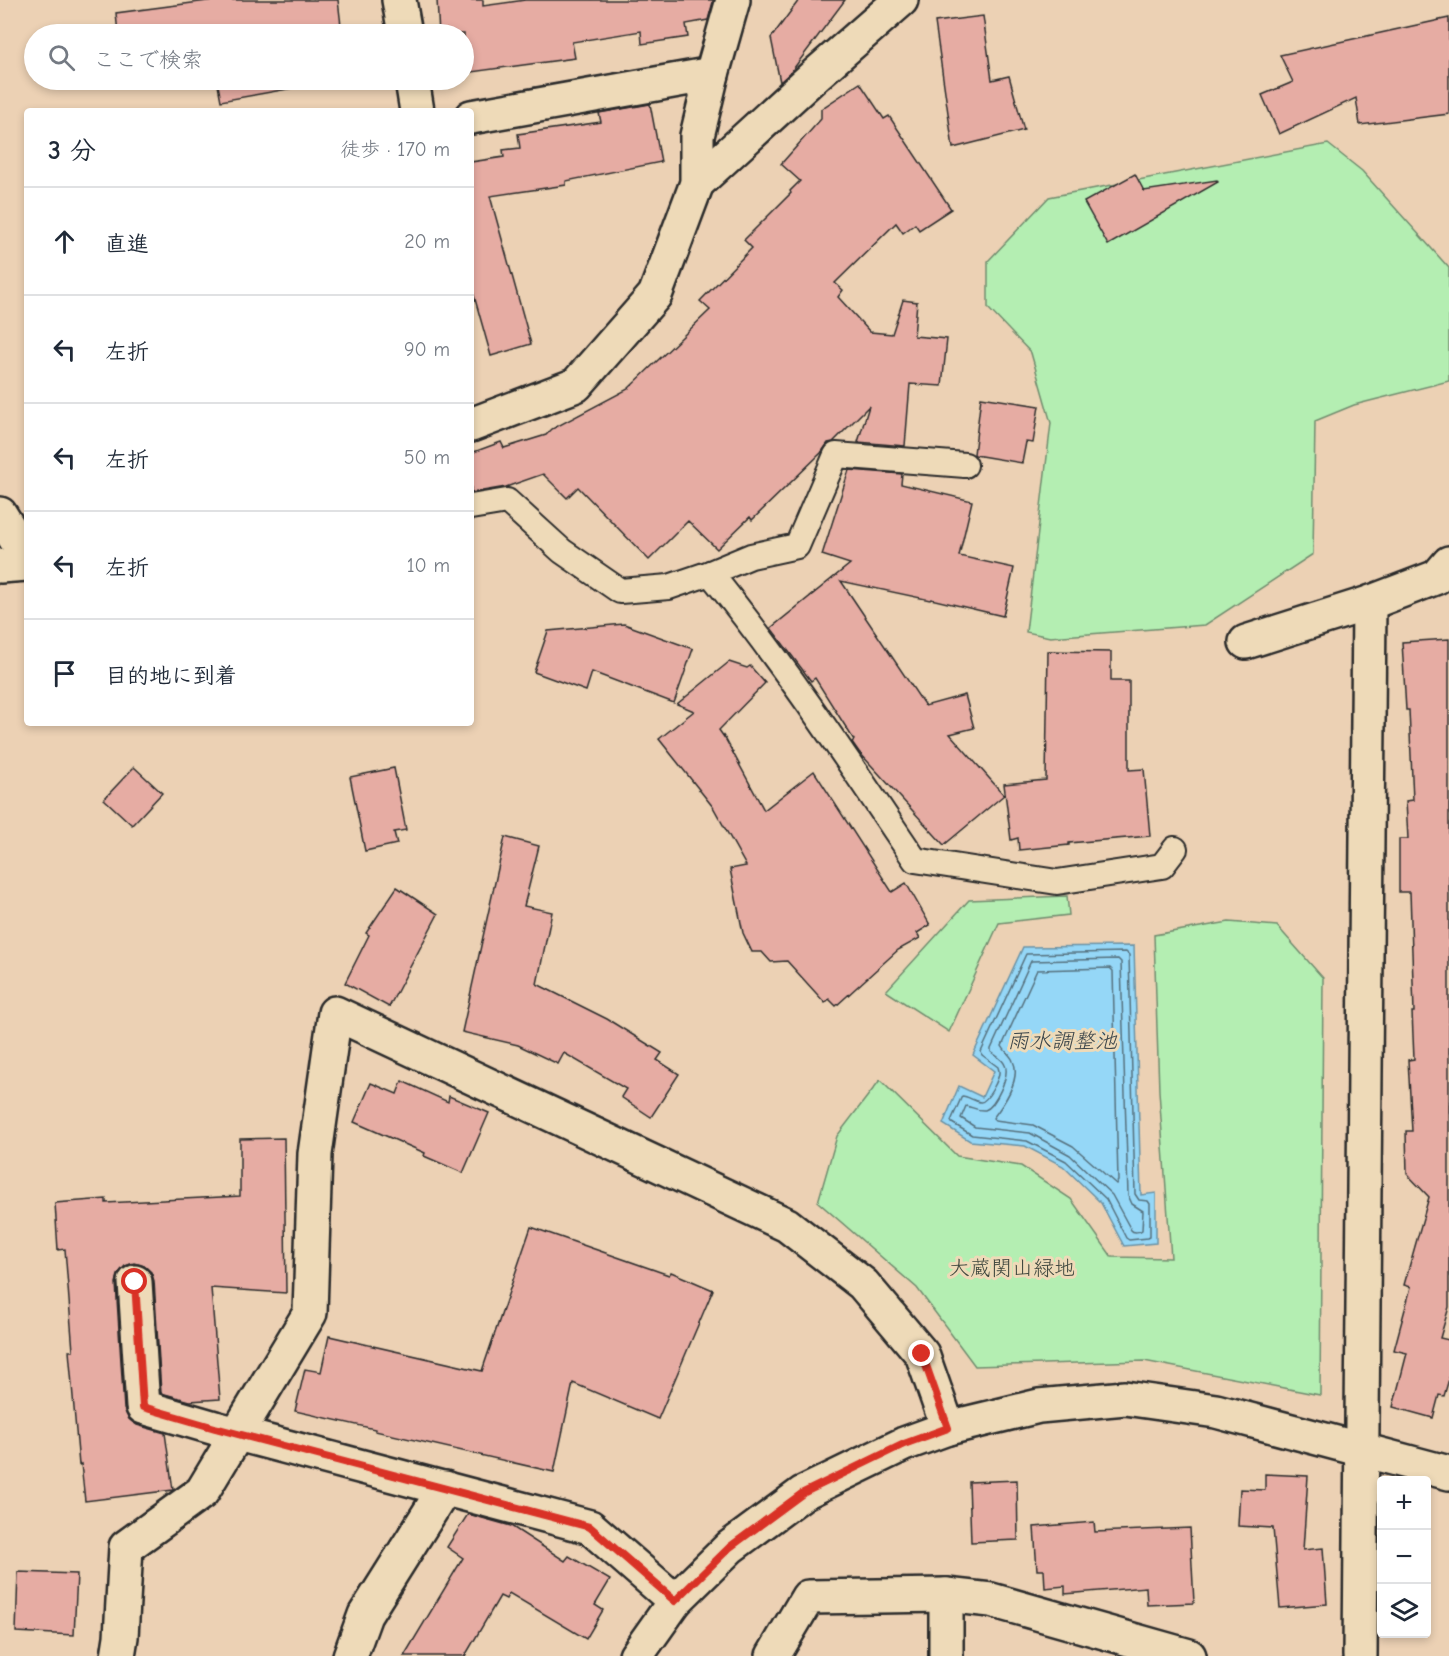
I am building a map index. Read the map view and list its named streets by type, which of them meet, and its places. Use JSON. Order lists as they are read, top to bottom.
{
  "water": ["雨水調整池"],
  "parks": ["大蔵関山緑地"],
  "page": {
    "search": "ここで検索",
    "heading": ["3 分", "徒歩 · 170 m"],
    "list": [
      ["直進", "20 m"],
      ["左折", "90 m"],
      ["左折", "50 m"],
      ["左折", "10 m"],
      "目的地に到着"
    ],
    "map_buttons": ["+", "−"]
  }
}
